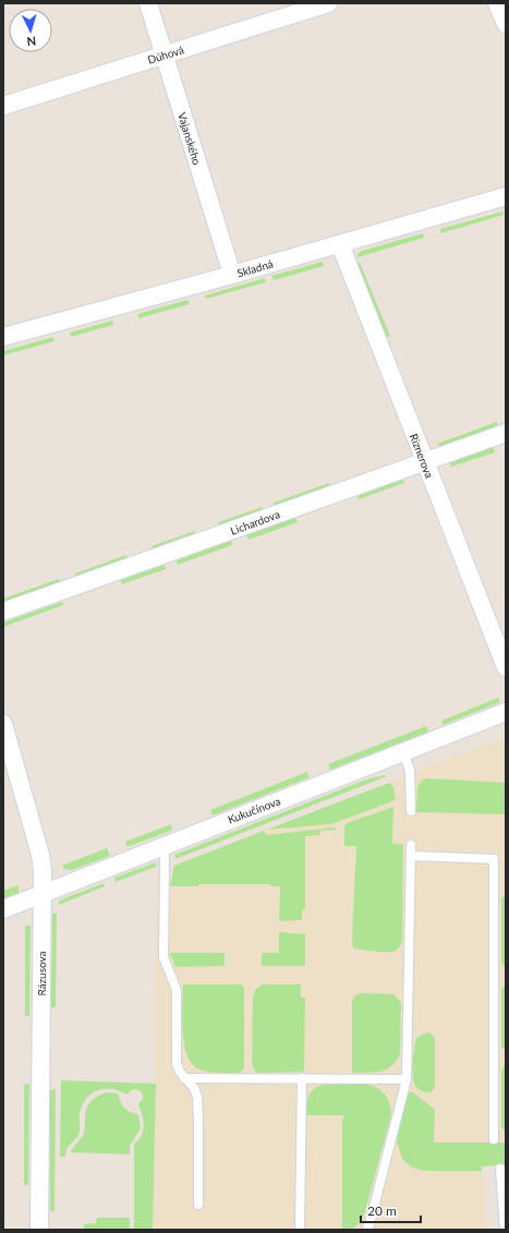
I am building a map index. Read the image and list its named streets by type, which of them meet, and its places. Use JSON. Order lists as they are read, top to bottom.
{
  "streets": {
    "street": [
      "Dúhová",
      "Vajanského",
      "Skladná",
      "Riznerova",
      "Lichardova",
      "Kukučínova",
      "Rázusova"
    ]
  },
  "crossings": [
    ["Dúhová", "Vajanského"],
    ["Vajanského", "Skladná"],
    ["Skladná", "Riznerova"],
    ["Riznerova", "Lichardova"],
    ["Kukučínova", "Rázusova"]
  ],
  "scale_bar": "20 m",
  "north": "bottom"
}
